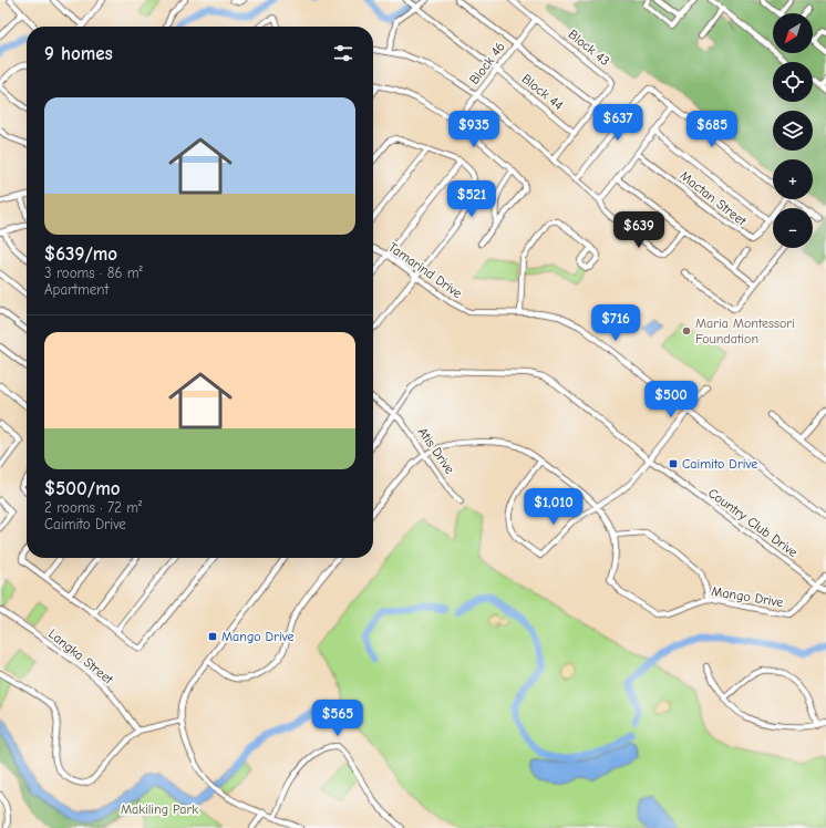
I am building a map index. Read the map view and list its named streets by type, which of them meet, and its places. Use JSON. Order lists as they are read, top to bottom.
{
  "streets": {
    "street": [
      "Block 43",
      "Block 46",
      "Block 44",
      "Mactan Street",
      "Tamarind Drive",
      "Atis Drive",
      "Country Club Drive",
      "Mango Drive",
      "Langka Street"
    ]
  },
  "crossings": [
    ["Block 43", "Block 46"],
    ["Block 43", "Block 44"],
    ["Block 46", "Block 44"],
    ["Atis Drive", "Country Club Drive"],
    ["Atis Drive", "Mango Drive"],
    ["Country Club Drive", "Mango Drive"]
  ],
  "parks": ["Makiling Park"],
  "places": {
    "other": ["Maria Montessori Foundation"],
    "transit": ["Caimito Drive", "Mango Drive"]
  },
  "north": "bottom left",
  "page": {
    "map_buttons": ["+", "−"],
    "heading": "9 homes",
    "list": [
      {
        "name": "$639/mo",
        "note": "3 rooms · 86 m² · Apartment"
      },
      {
        "name": "$500/mo",
        "note": "2 rooms · 72 m² · Caimito Drive"
      }
    ],
    "price": [
      "$637",
      "$935",
      "$685",
      "$521",
      "$639",
      "$716",
      "$500",
      "$1,010",
      "$565"
    ]
  }
}
